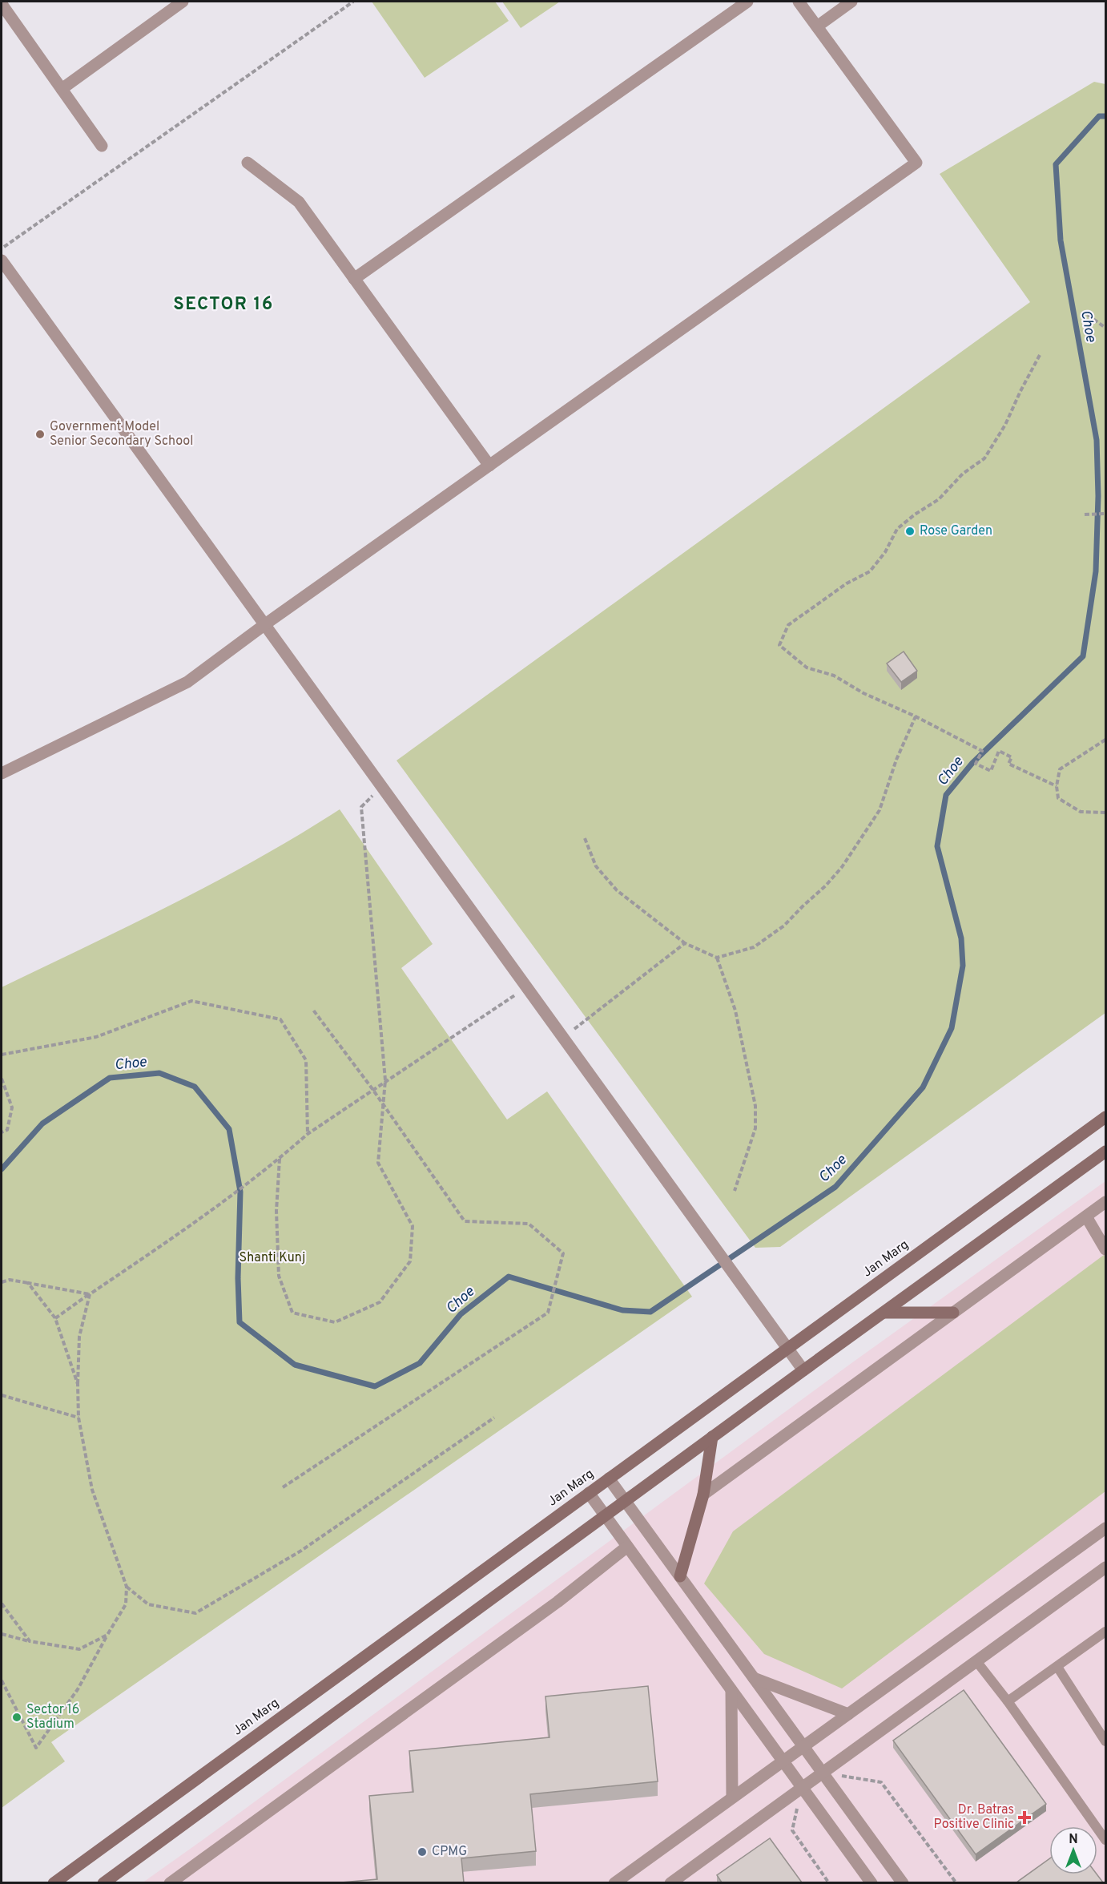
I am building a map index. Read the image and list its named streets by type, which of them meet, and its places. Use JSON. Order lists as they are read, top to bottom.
{
  "streets": {
    "main road": ["Jan Marg"]
  },
  "districts": ["SECTOR 16"],
  "water": ["Choe"],
  "parks": ["Shanti Kunj"],
  "places": {
    "other": [
      "Government Model Senior Secondary School",
      "Rose Garden",
      "Sector 16 Stadium",
      "CPMG"
    ],
    "health": ["Dr. Batras Positive Clinic"]
  },
  "north": "top"
}
